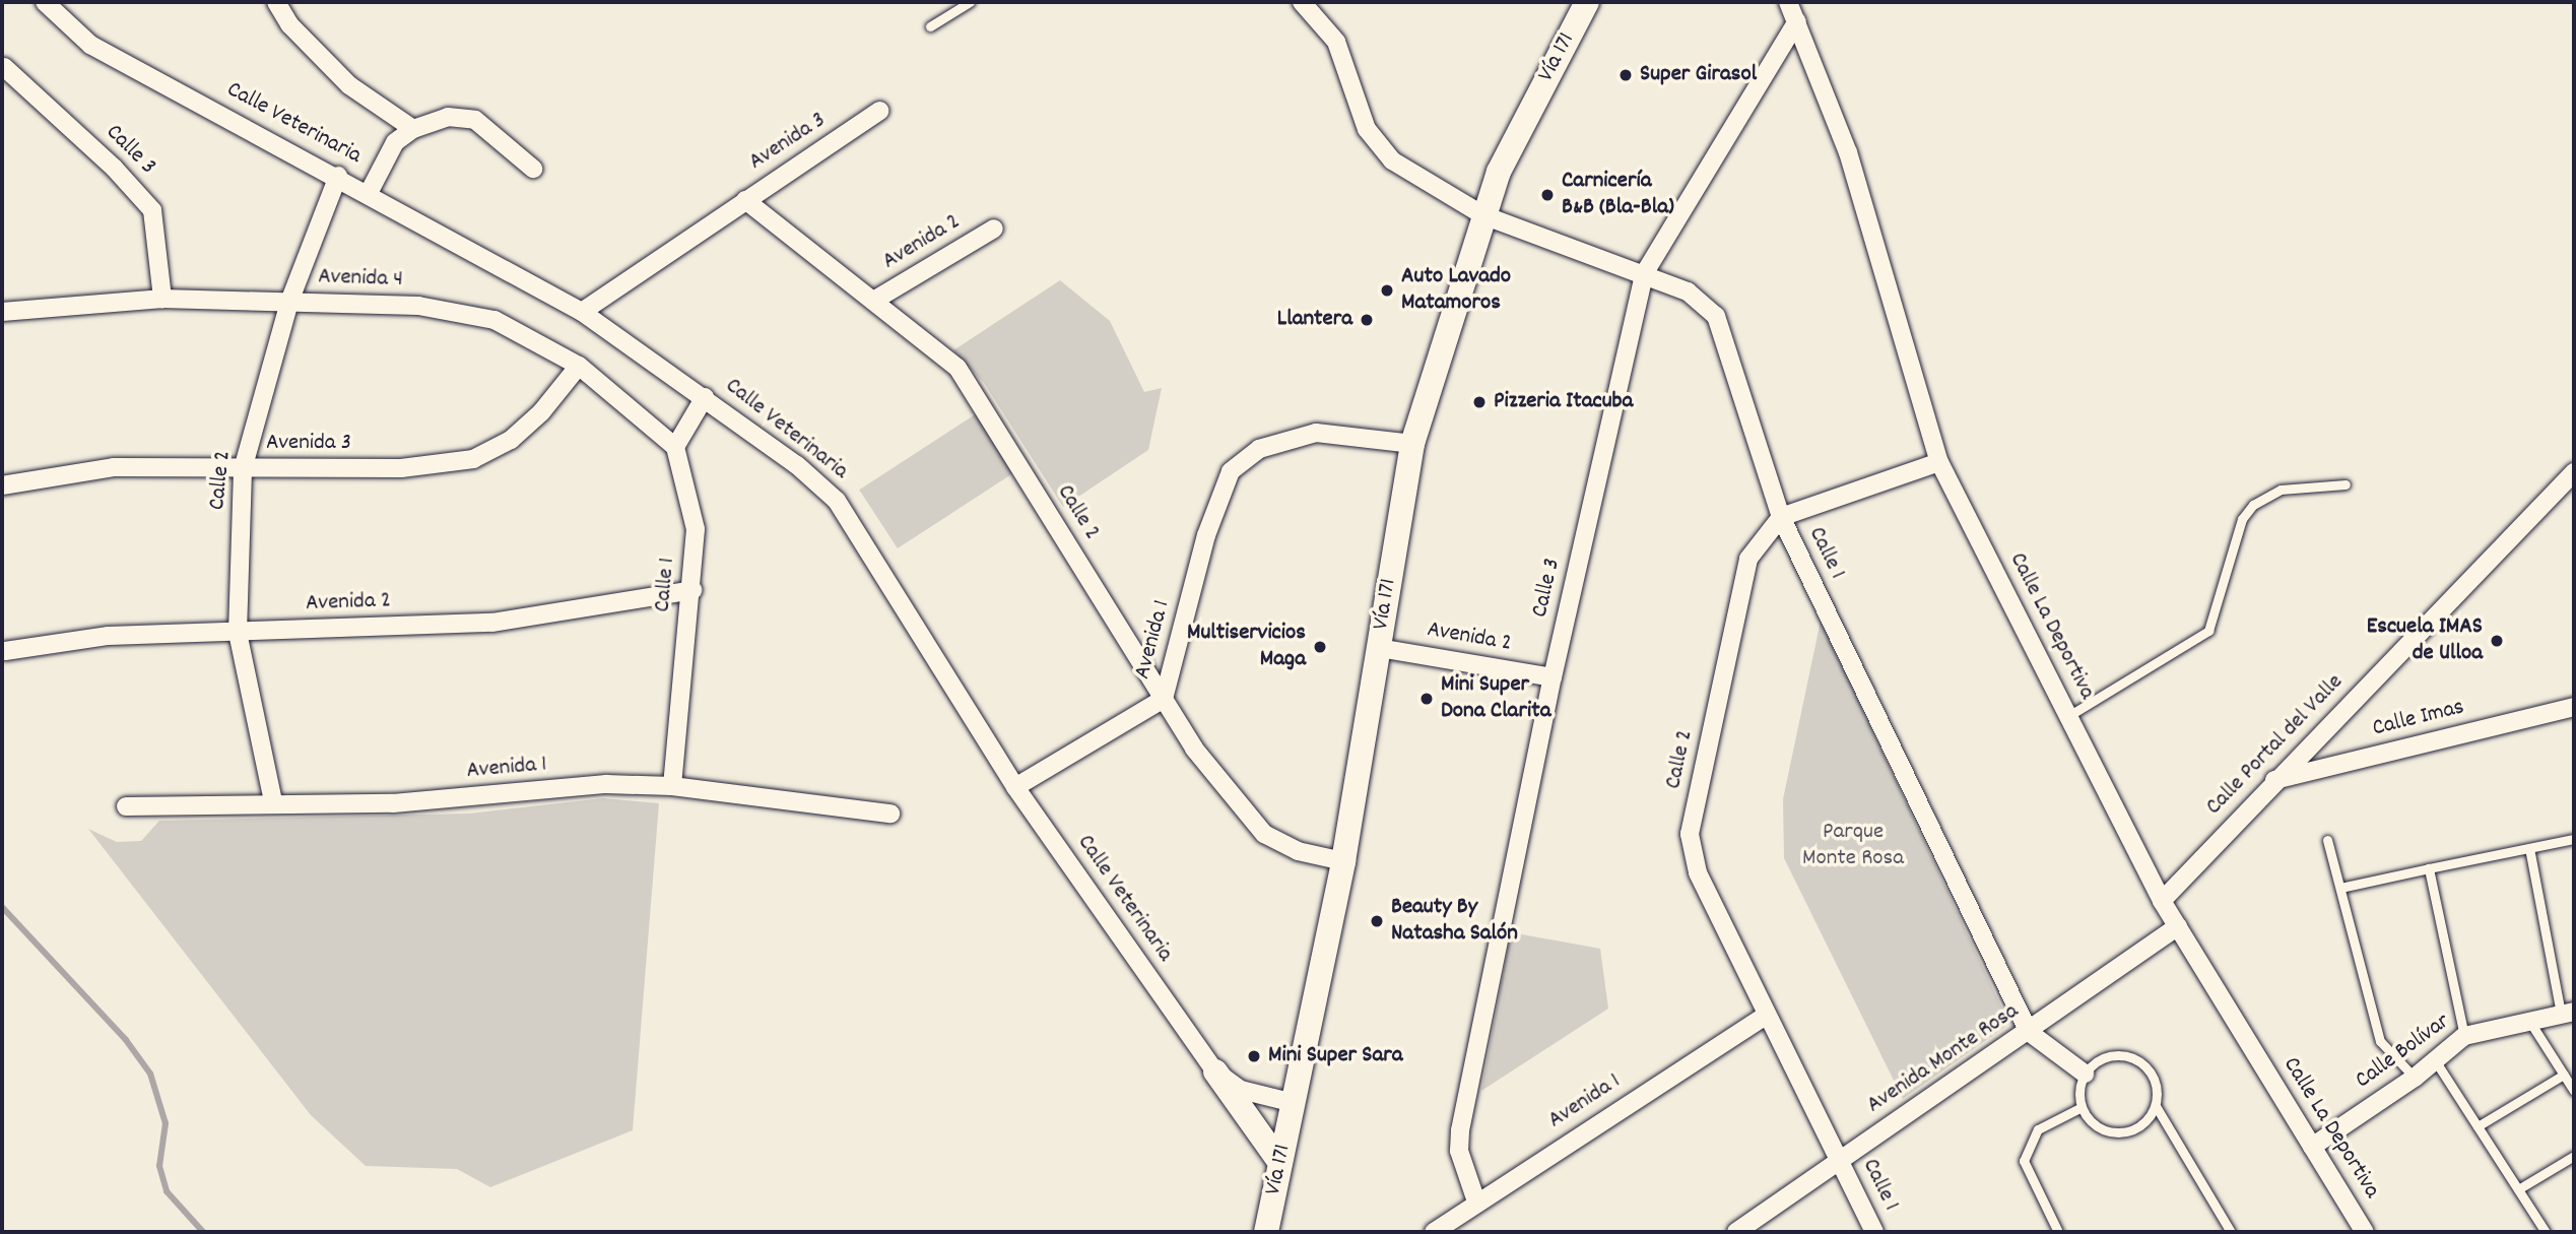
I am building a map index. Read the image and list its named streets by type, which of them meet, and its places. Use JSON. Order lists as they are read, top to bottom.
{
  "streets": {
    "main road": ["Vía 171"],
    "street": [
      "Calle Veterinaria",
      "Avenida 3",
      "Calle 3",
      "Avenida 2",
      "Avenida 4",
      "Calle 2",
      "Calle 1",
      "Calle La Deportiva",
      "Avenida 1",
      "Calle Imas",
      "Calle Portal del Valle",
      "Calle Bolívar",
      "Avenida Monte Rosa"
    ]
  },
  "crossings": [
    ["Vía 171", "Calle Veterinaria"],
    ["Vía 171", "Avenida 2"],
    ["Vía 171", "Calle 2"],
    ["Vía 171", "Calle 1"],
    ["Vía 171", "Avenida 1"],
    ["Calle Veterinaria", "Avenida 3"],
    ["Calle Veterinaria", "Calle 2"],
    ["Calle Veterinaria", "Avenida 1"],
    ["Avenida 3", "Avenida 4"],
    ["Avenida 3", "Calle 2"],
    ["Calle 3", "Avenida 2"],
    ["Calle 3", "Avenida 4"],
    ["Calle 3", "Calle 1"],
    ["Calle 3", "Calle La Deportiva"],
    ["Calle 3", "Avenida 1"],
    ["Avenida 2", "Calle 2"],
    ["Avenida 2", "Calle 1"],
    ["Avenida 4", "Calle 2"],
    ["Avenida 4", "Calle 1"],
    ["Calle 2", "Calle 1"],
    ["Calle 2", "Avenida 1"],
    ["Calle 2", "Avenida Monte Rosa"],
    ["Calle 1", "Avenida 1"],
    ["Calle 1", "Avenida Monte Rosa"],
    ["Calle La Deportiva", "Calle Portal del Valle"],
    ["Calle La Deportiva", "Calle Bolívar"],
    ["Calle La Deportiva", "Avenida Monte Rosa"],
    ["Calle Imas", "Calle Portal del Valle"]
  ],
  "parks": ["Parque Monte Rosa"],
  "places": [
    "Super Girasol",
    "Carnicería B&B (Bla-Bla)",
    "Auto Lavado Matamoros",
    "Llantera",
    "Pizzeria Itacuba",
    "Escuela IMAS de Ulloa",
    "Multiservicios Maga",
    "Mini Super Dona Clarita",
    "Beauty By Natasha Salón",
    "Mini Super Sara"
  ]
}
